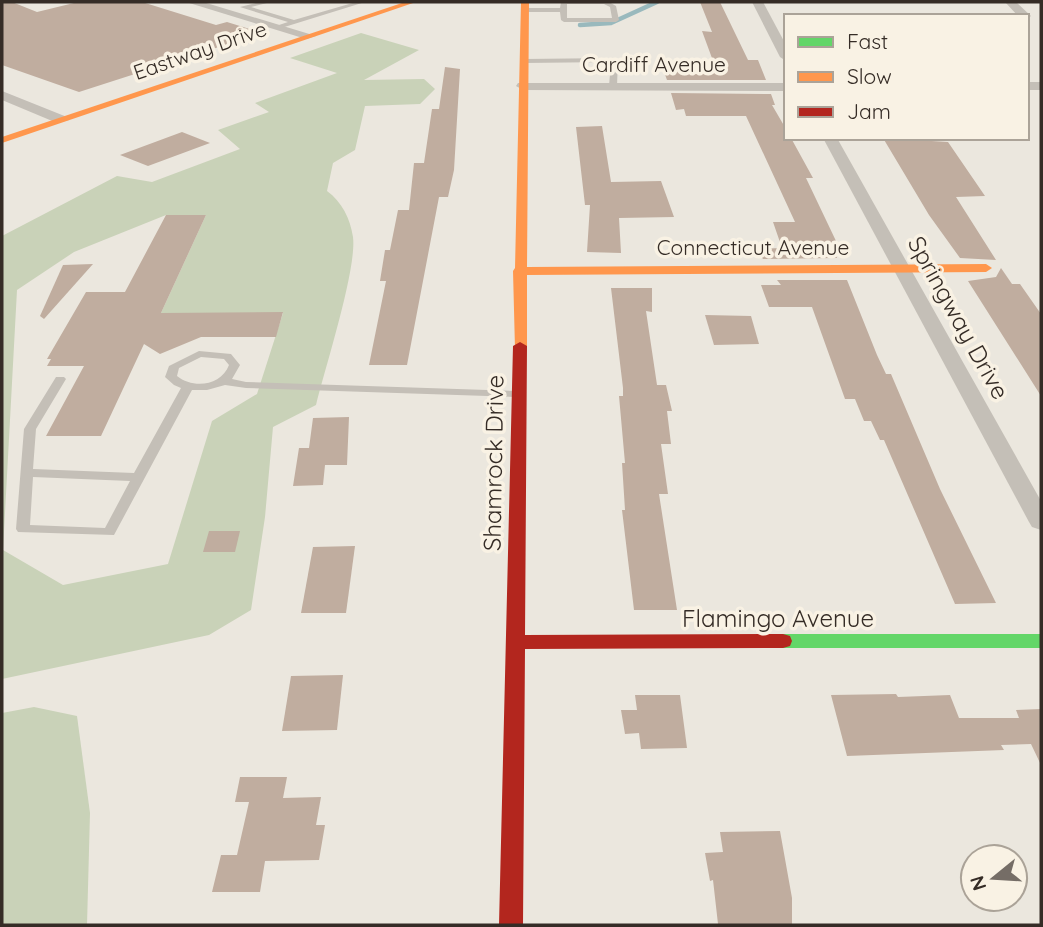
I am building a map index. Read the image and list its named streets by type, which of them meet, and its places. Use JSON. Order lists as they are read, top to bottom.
{
  "streets": {
    "street": [
      "Eastway Drive",
      "Cardiff Avenue",
      "Connecticut Avenue",
      "Springway Drive",
      "Shamrock Drive",
      "Flamingo Avenue"
    ]
  },
  "crossings": [
    ["Cardiff Avenue", "Shamrock Drive"],
    ["Connecticut Avenue", "Springway Drive"],
    ["Connecticut Avenue", "Shamrock Drive"],
    ["Shamrock Drive", "Flamingo Avenue"]
  ],
  "legend": ["Fast", "Slow", "Jam"],
  "north": "left"
}
